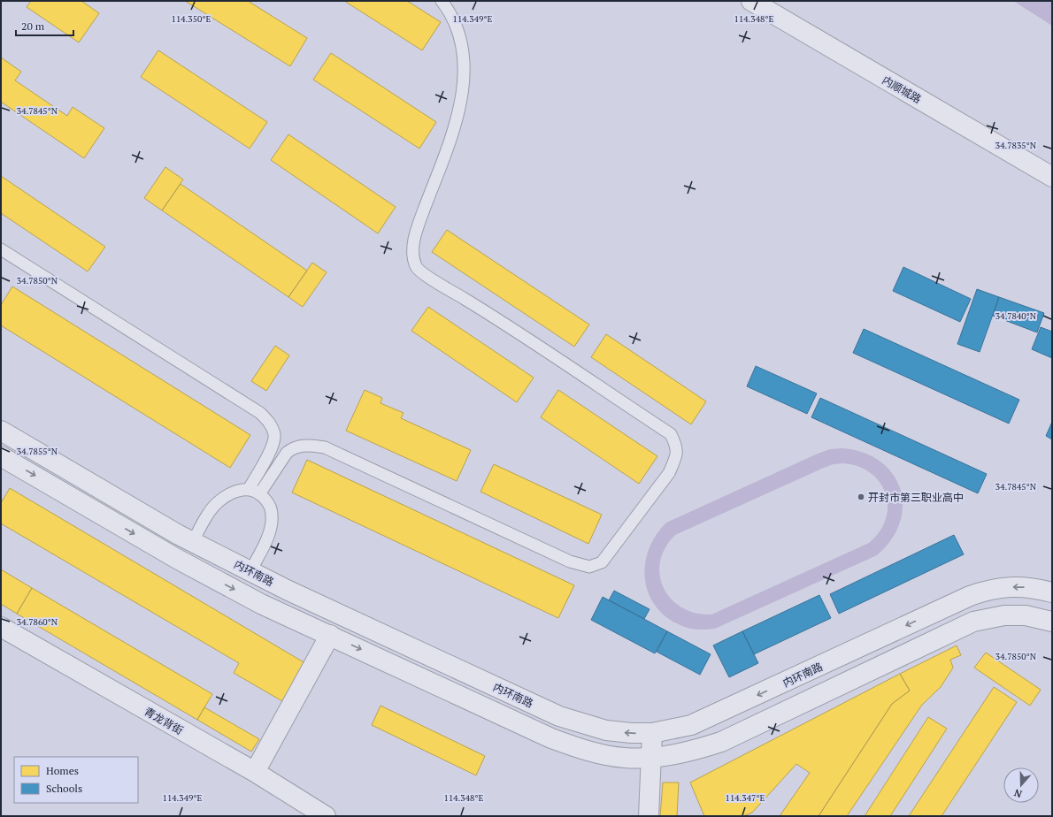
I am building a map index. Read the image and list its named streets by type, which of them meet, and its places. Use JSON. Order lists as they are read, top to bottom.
{
  "streets": {
    "street": ["内顺城路", "内环南路", "青龙背街"]
  },
  "places": ["开封市第三职业高中"],
  "legend": ["Homes", "Schools"],
  "scale_bar": "20 m",
  "north": "bottom",
  "coordinates": [
    "114.349°E",
    "114.348°E",
    "114.350°E",
    "34.7845°N",
    "34.7835°N",
    "34.7850°N",
    "34.7840°N",
    "34.7855°N",
    "34.7860°N",
    "114.347°E"
  ]
}
